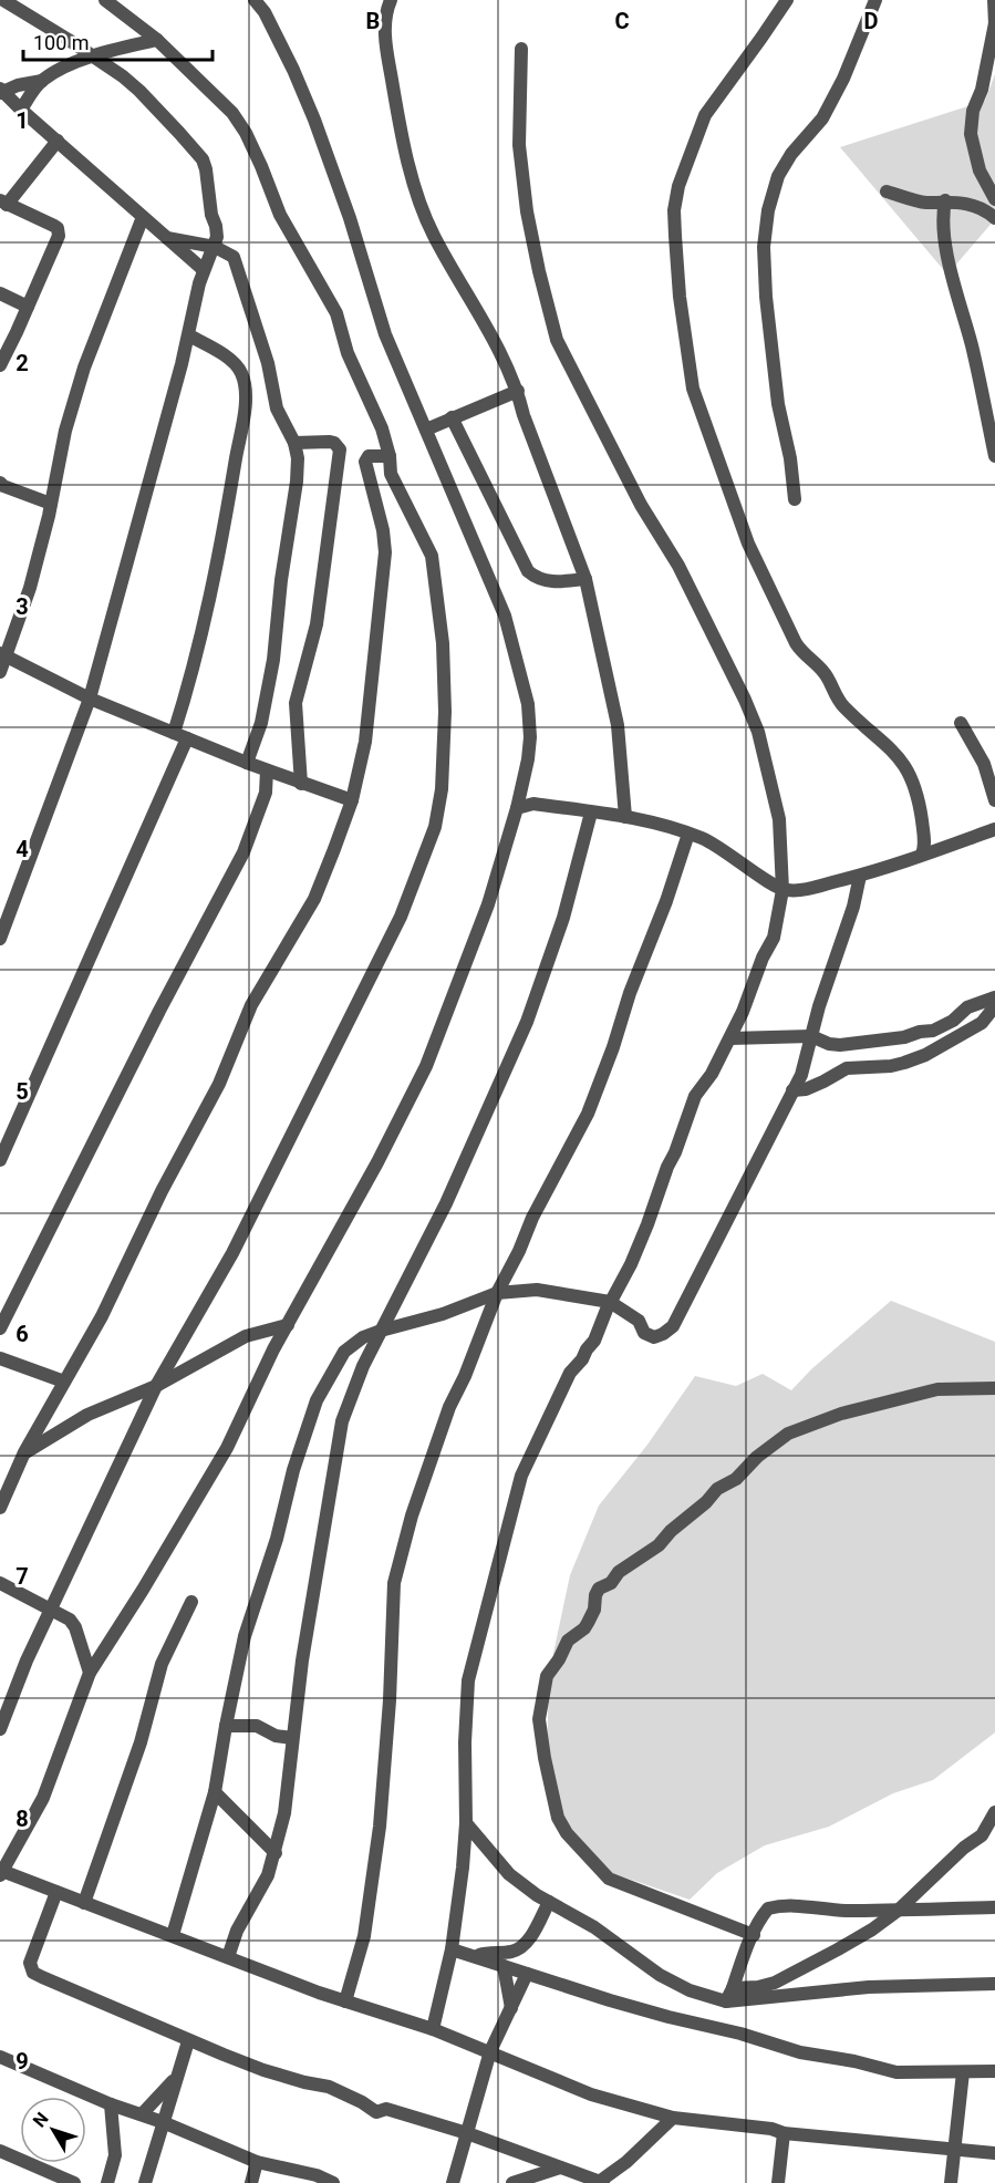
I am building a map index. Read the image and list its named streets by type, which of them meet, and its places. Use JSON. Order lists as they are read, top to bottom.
{
  "scale_bar": "100 m",
  "north": "top left",
  "grid": {
    "columns": ["B", "C", "D"],
    "rows": [
      "1",
      "2",
      "3",
      "4",
      "5",
      "6",
      "7",
      "8",
      "9"
    ]
  }
}
